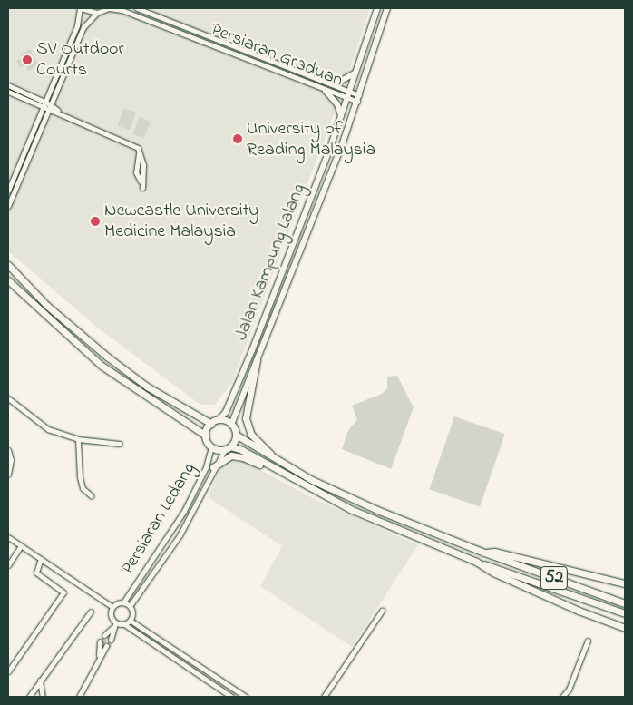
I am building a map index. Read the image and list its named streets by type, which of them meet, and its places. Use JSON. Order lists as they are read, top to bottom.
{
  "streets": {
    "highway": ["52"],
    "main road": ["Jalan Kampung Lalang"],
    "street": ["Persiaran Graduan", "Persiaran Ledang"]
  },
  "crossings": [
    ["Persiaran Graduan", "Jalan Kampung Lalang"],
    ["Jalan Kampung Lalang", "Persiaran Ledang"],
    ["Jalan Kampung Lalang", "52"],
    ["Persiaran Ledang", "52"]
  ],
  "places": ["SV Outdoor Courts", "University of Reading Malaysia", "Newcastle University Medicine Malaysia"]
}
